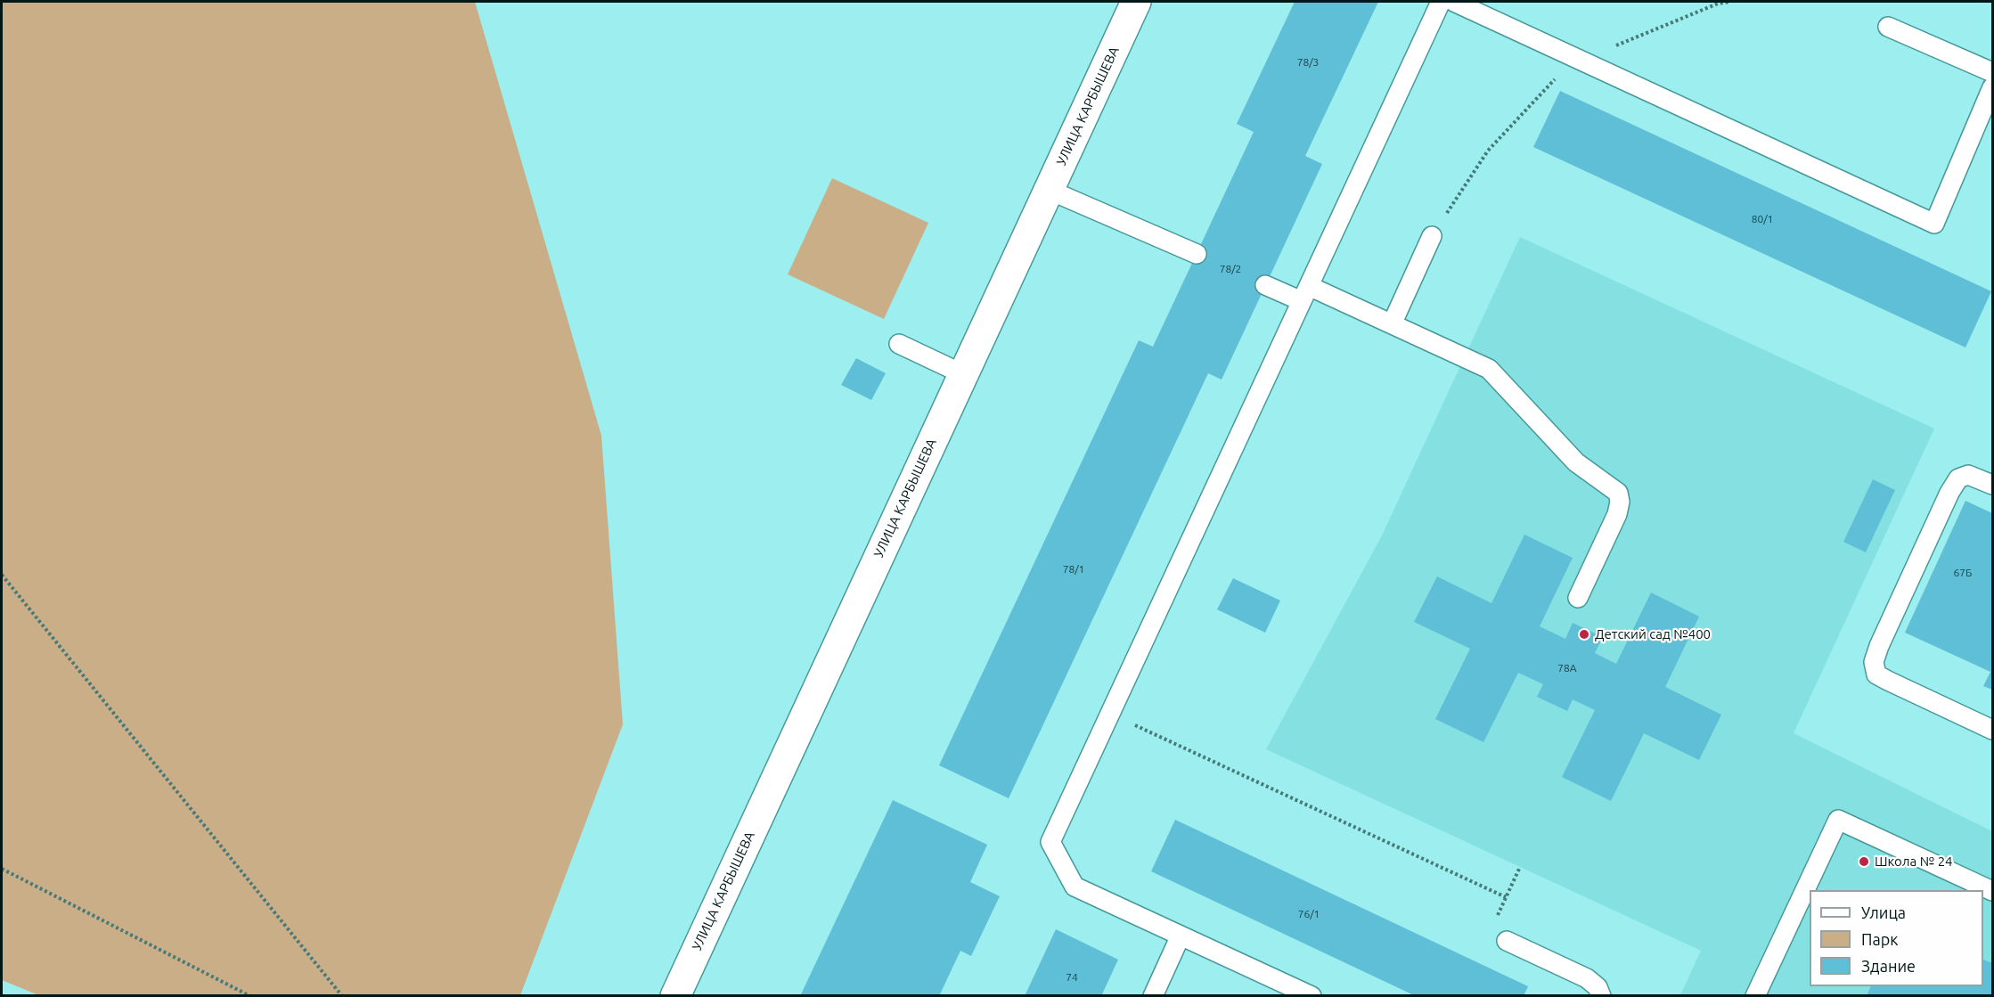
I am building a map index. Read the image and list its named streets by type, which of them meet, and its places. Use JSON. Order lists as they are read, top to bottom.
{
  "streets": {
    "street": ["УЛИЦА КАРБЫШЕВА"]
  },
  "places": ["Детский сад №400", "Школа № 24"],
  "house_numbers": [
    "78/3",
    "80/1",
    "78/2",
    "78/1",
    "67Б",
    "78А",
    "76/1",
    "74"
  ],
  "legend": ["Улица", "Парк", "Здание"]
}
